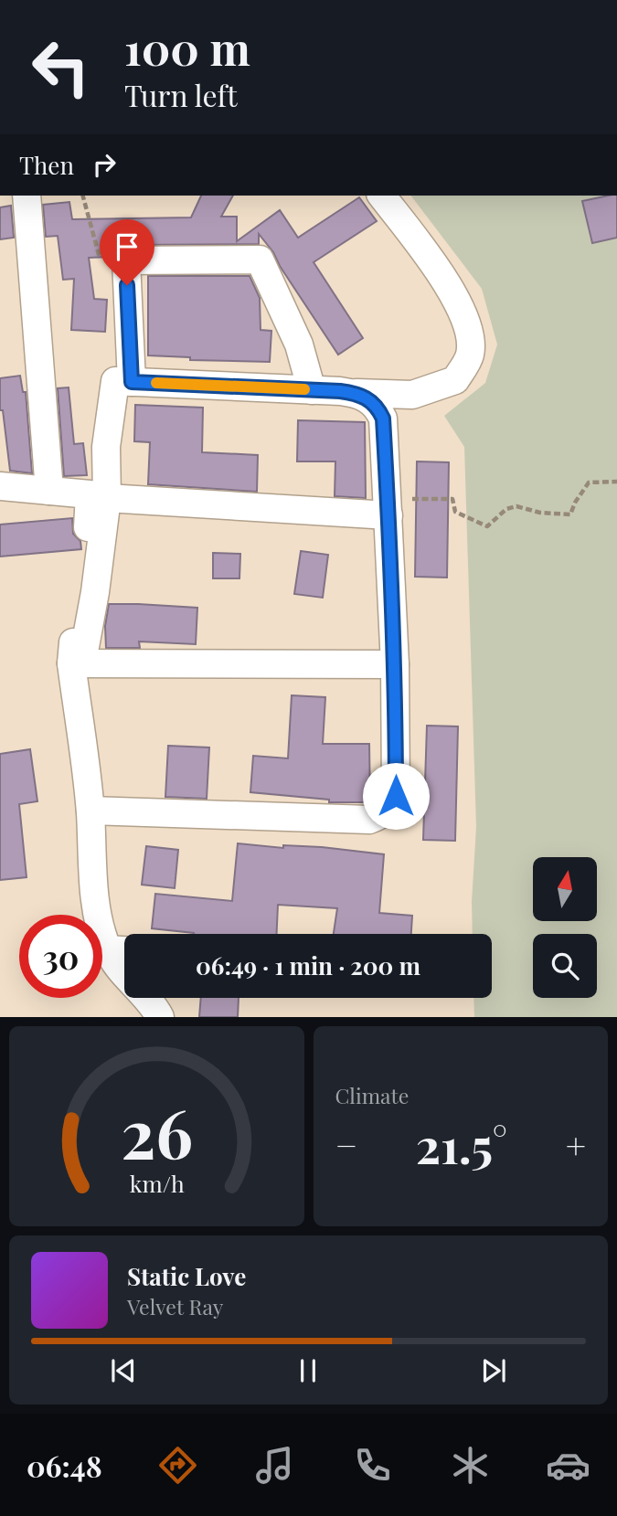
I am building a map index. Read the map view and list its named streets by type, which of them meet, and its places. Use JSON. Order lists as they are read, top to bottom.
{
  "north": "top",
  "page": {
    "turn": ["100 m", "Turn left"],
    "then": "Then",
    "limit": "30",
    "trip": "06:49 · 1 min · 200 m",
    "tile": "Climate",
    "heat": ["−", "21.5°", "+"],
    "song": ["Static Love", "Velvet Ray"],
    "tabs": "06:48",
    "gauge": ["26", "km/h"]
  }
}
